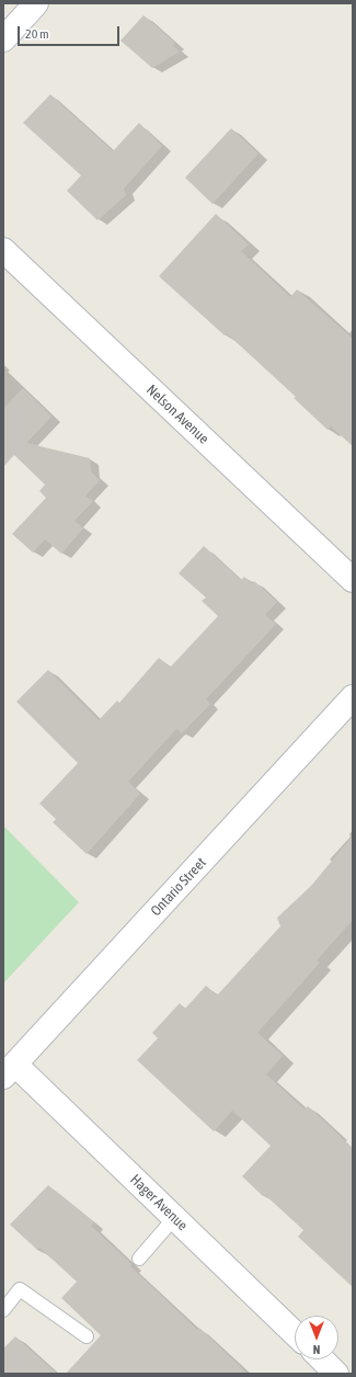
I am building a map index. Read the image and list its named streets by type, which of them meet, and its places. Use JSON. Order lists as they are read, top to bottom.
{
  "streets": {
    "street": ["Nelson Avenue", "Ontario Street", "Hager Avenue"]
  },
  "crossings": [
    ["Ontario Street", "Hager Avenue"]
  ],
  "scale_bar": "20 m",
  "north": "bottom"
}
